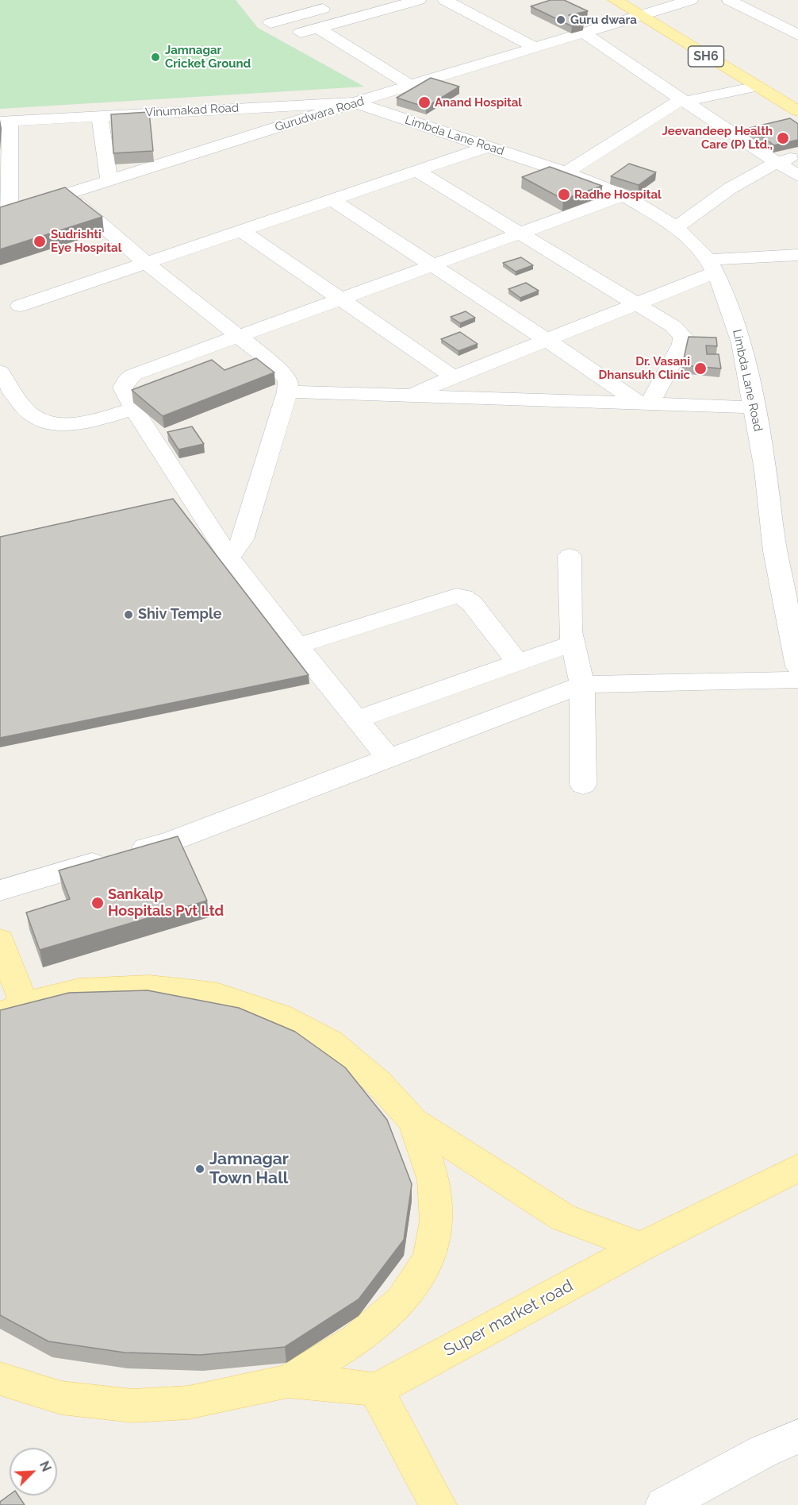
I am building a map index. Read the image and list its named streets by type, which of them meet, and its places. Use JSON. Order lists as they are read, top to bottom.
{
  "streets": {
    "main road": ["SH6", "Super market road"],
    "street": ["Vinumakad Road", "Gurudwara Road", "Limbda Lane Road"]
  },
  "crossings": [
    ["SH6", "Gurudwara Road"],
    ["Vinumakad Road", "Gurudwara Road"],
    ["Vinumakad Road", "Limbda Lane Road"],
    ["Gurudwara Road", "Limbda Lane Road"]
  ],
  "places": [
    "Guru dwara",
    "Jamnagar Cricket Ground",
    "Anand Hospital",
    "Jeevandeep Health Care (P) Ltd.,",
    "Radhe Hospital",
    "Sudrishti Eye Hospital",
    "Dr. Vasani Dhansukh Clinic",
    "Shiv Temple",
    "Sankalp Hospitals Pvt Ltd",
    "Jamnagar Town Hall"
  ],
  "north": "top right"
}
